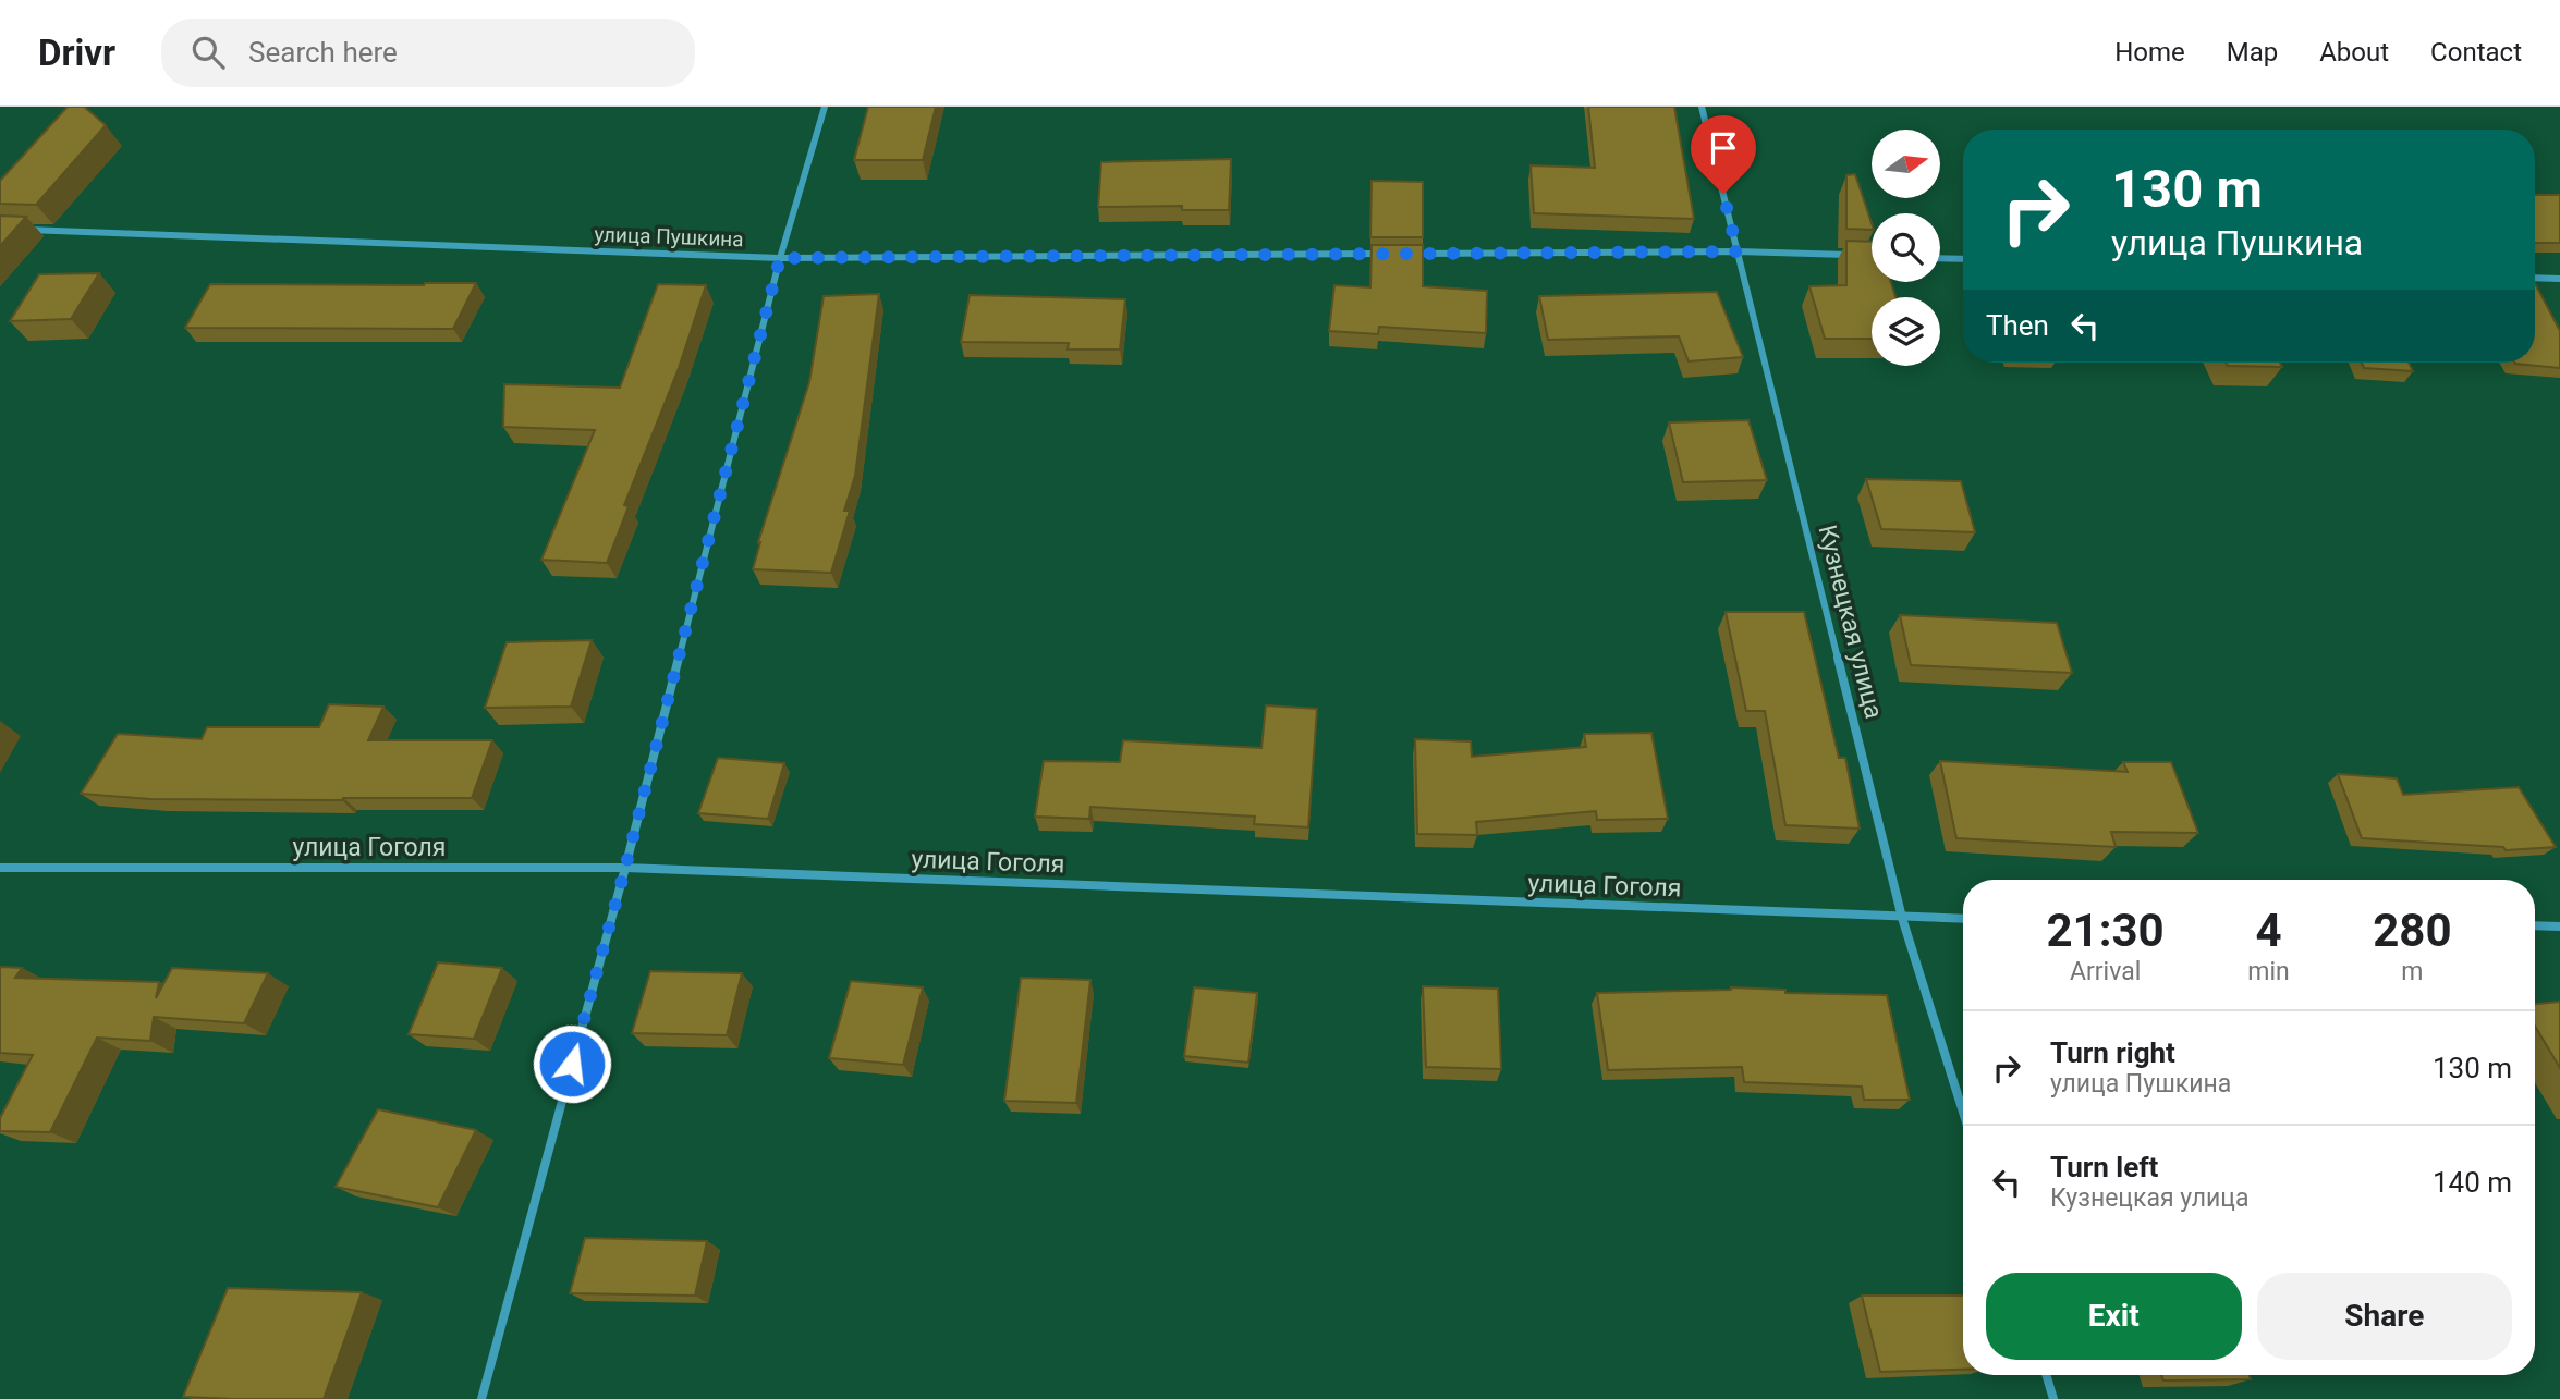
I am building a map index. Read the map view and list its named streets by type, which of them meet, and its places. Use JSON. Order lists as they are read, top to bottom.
{
  "streets": {
    "street": ["улица Пушкина", "Кузнецкая улица", "улица Гоголя"]
  },
  "crossings": [
    ["Кузнецкая улица", "улица Гоголя"]
  ],
  "north": "right",
  "page": {
    "header": "Drivr",
    "search": "Search here",
    "nav": [
      "Home",
      "Map",
      "About",
      "Contact"
    ],
    "turn": ["130 m", "улица Пушкина"],
    "then": "Then",
    "eta": [
      "21:30",
      "Arrival",
      "4",
      "min",
      "280",
      "m"
    ],
    "list": [
      {
        "name": "Turn right",
        "note": "улица Пушкина",
        "value": "130 m"
      },
      {
        "name": "Turn left",
        "note": "Кузнецкая улица",
        "value": "140 m"
      }
    ],
    "buttons": ["Exit", "Share"]
  }
}
